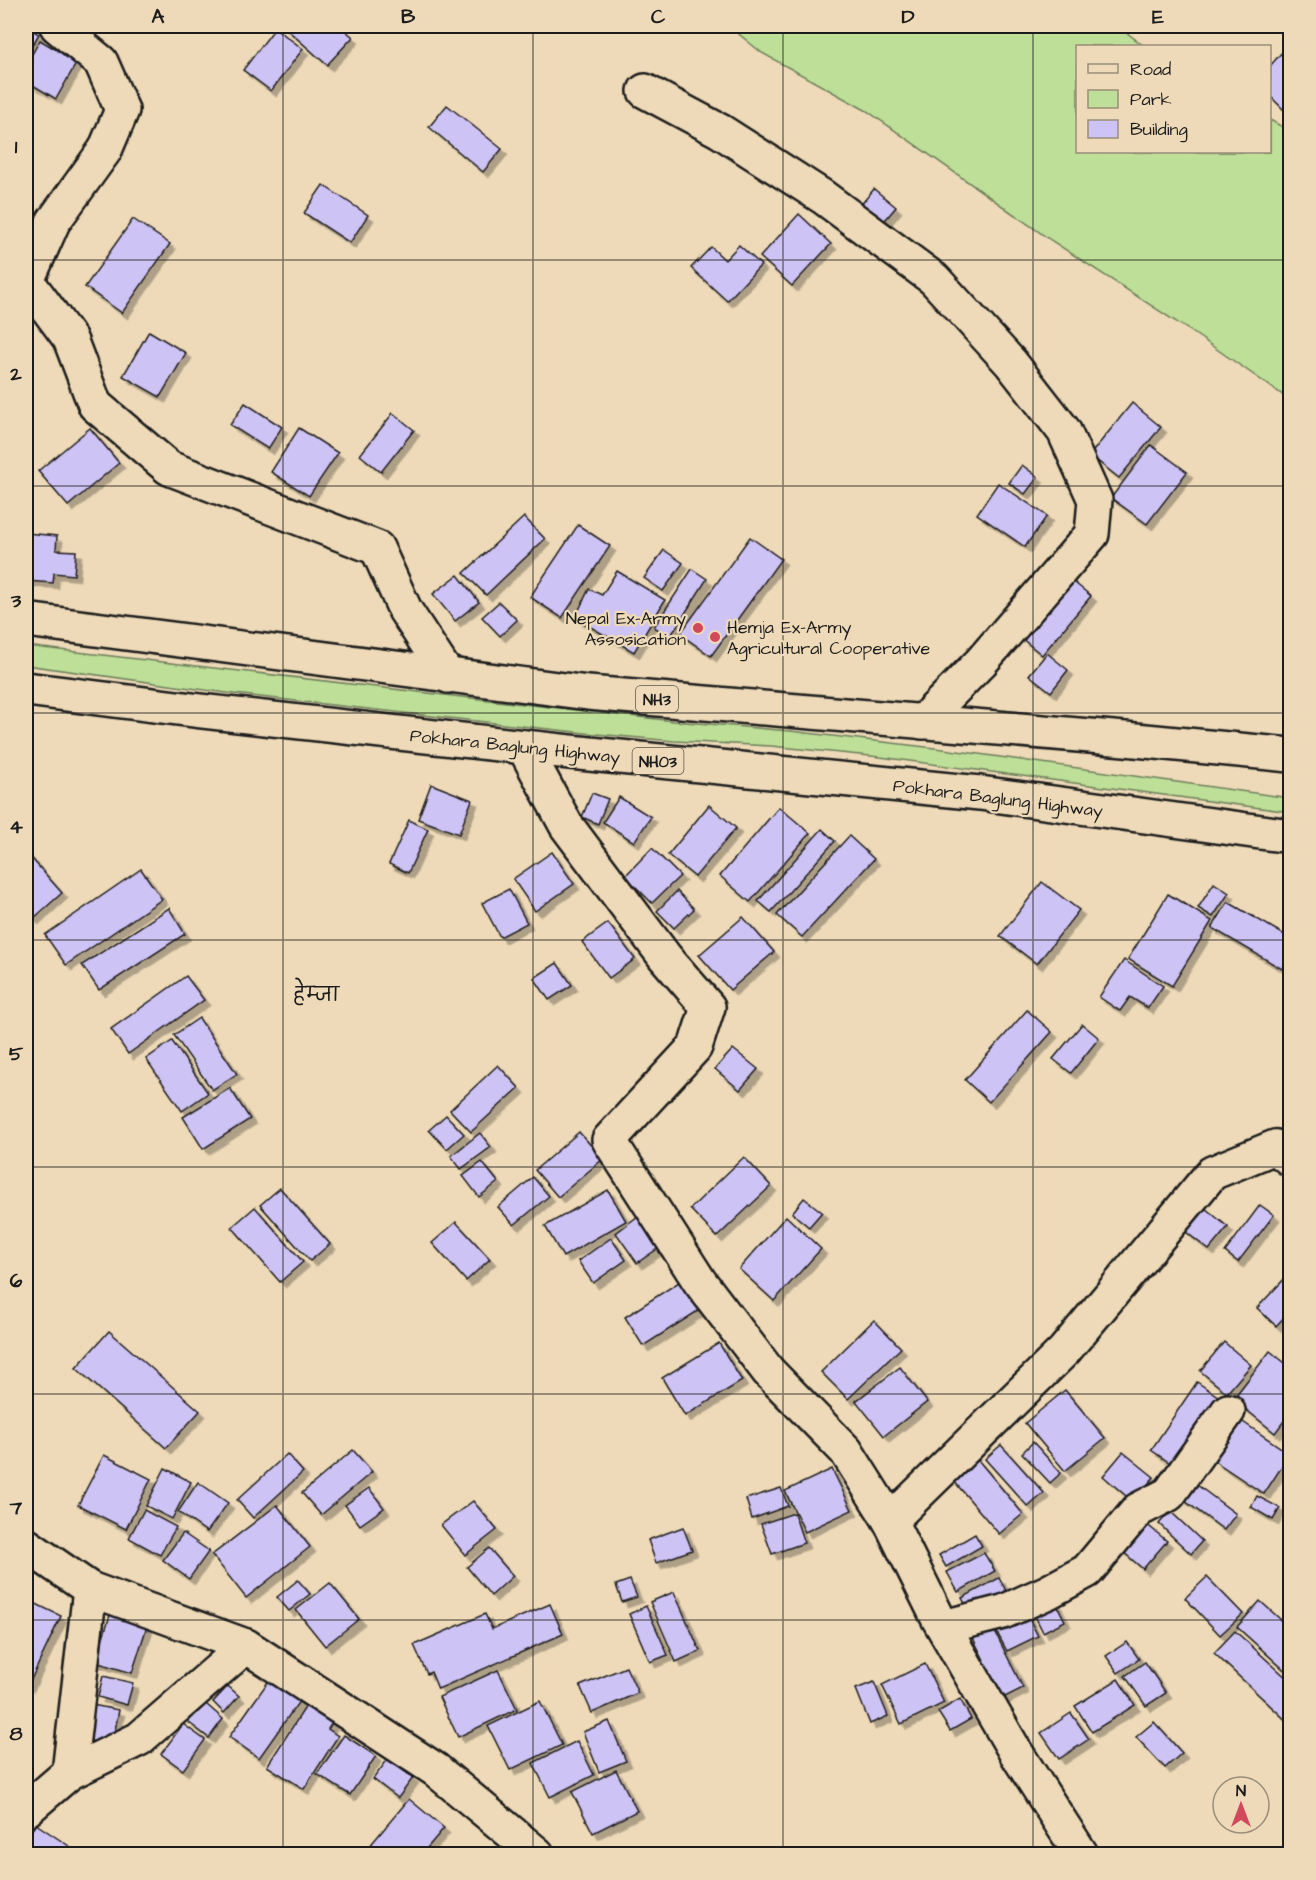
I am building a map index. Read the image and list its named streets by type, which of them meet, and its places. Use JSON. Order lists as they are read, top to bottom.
{
  "streets": {
    "main road": ["NH3", "Pokhara Baglung Highway", "NH03"]
  },
  "districts": ["हेम्जा"],
  "places": ["Nepal Ex-Army Assosication", "Hemja Ex-Army Agricultural Cooperative"],
  "legend": ["Road", "Park", "Building"],
  "north": "top",
  "grid": {
    "columns": [
      "A",
      "B",
      "C",
      "D",
      "E"
    ],
    "rows": [
      "1",
      "2",
      "3",
      "4",
      "5",
      "6",
      "7",
      "8"
    ]
  }
}
